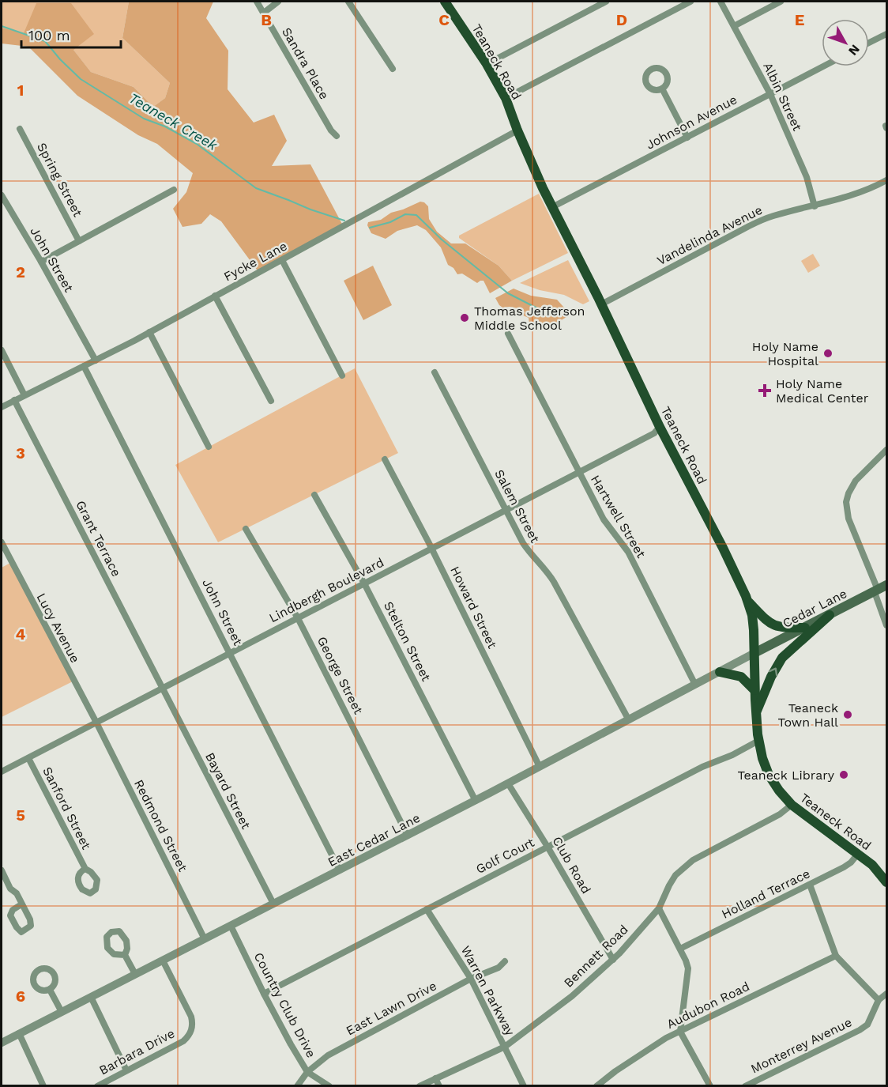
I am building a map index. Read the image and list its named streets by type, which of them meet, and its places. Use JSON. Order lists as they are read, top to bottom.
{
  "streets": {
    "main road": ["Teaneck Road", "Cedar Lane"],
    "street": [
      "Sandra Place",
      "Albin Street",
      "Johnson Avenue",
      "Spring Street",
      "Vandelinda Avenue",
      "John Street",
      "Fycke Lane",
      "Salem Street",
      "Hartwell Street",
      "Grant Terrace",
      "Lindbergh Boulevard",
      "Howard Street",
      "Lucy Avenue",
      "Stelton Street",
      "George Street",
      "Bayard Street",
      "Sanford Street",
      "Redmond Street",
      "East Cedar Lane",
      "Golf Court",
      "Club Road",
      "Holland Terrace",
      "Bennett Road",
      "Warren Parkway",
      "Country Club Drive",
      "Audubon Road",
      "East Lawn Drive",
      "Monterrey Avenue",
      "Barbara Drive"
    ]
  },
  "crossings": [
    ["Teaneck Road", "Johnson Avenue"],
    ["Teaneck Road", "Vandelinda Avenue"],
    ["Teaneck Road", "Fycke Lane"],
    ["Teaneck Road", "Lindbergh Boulevard"],
    ["Teaneck Road", "Cedar Lane"],
    ["Teaneck Road", "East Cedar Lane"],
    ["Teaneck Road", "Golf Court"],
    ["Teaneck Road", "Holland Terrace"],
    ["Teaneck Road", "Bennett Road"],
    ["Albin Street", "Johnson Avenue"],
    ["Albin Street", "Vandelinda Avenue"],
    ["John Street", "Fycke Lane"],
    ["John Street", "Lindbergh Boulevard"],
    ["John Street", "East Cedar Lane"],
    ["Fycke Lane", "Grant Terrace"],
    ["Salem Street", "Lindbergh Boulevard"],
    ["Salem Street", "East Cedar Lane"],
    ["Hartwell Street", "Lindbergh Boulevard"],
    ["Hartwell Street", "East Cedar Lane"],
    ["Grant Terrace", "Lindbergh Boulevard"],
    ["Grant Terrace", "Bayard Street"],
    ["Lindbergh Boulevard", "Howard Street"],
    ["Lindbergh Boulevard", "Lucy Avenue"],
    ["Lindbergh Boulevard", "Stelton Street"],
    ["Lindbergh Boulevard", "George Street"],
    ["Lindbergh Boulevard", "Bayard Street"],
    ["Lindbergh Boulevard", "Sanford Street"],
    ["Lindbergh Boulevard", "Redmond Street"],
    ["Howard Street", "East Cedar Lane"],
    ["Cedar Lane", "East Cedar Lane"],
    ["Lucy Avenue", "Redmond Street"],
    ["Stelton Street", "East Cedar Lane"],
    ["George Street", "East Cedar Lane"],
    ["Bayard Street", "East Cedar Lane"],
    ["Redmond Street", "East Cedar Lane"],
    ["East Cedar Lane", "Club Road"],
    ["East Cedar Lane", "Country Club Drive"],
    ["East Cedar Lane", "Barbara Drive"],
    ["Golf Court", "Club Road"],
    ["Golf Court", "Warren Parkway"],
    ["Golf Court", "Country Club Drive"],
    ["Club Road", "Bennett Road"],
    ["Bennett Road", "Warren Parkway"],
    ["Warren Parkway", "East Lawn Drive"],
    ["Country Club Drive", "East Lawn Drive"]
  ],
  "water": ["Teaneck Creek"],
  "places": {
    "other": [
      "Thomas Jefferson Middle School",
      "Holy Name Hospital",
      "Teaneck Town Hall",
      "Teaneck Library"
    ],
    "health": ["Holy Name Medical Center"]
  },
  "scale_bar": "100 m",
  "north": "bottom right",
  "grid": {
    "columns": [
      "B",
      "C",
      "D",
      "E"
    ],
    "rows": [
      "1",
      "2",
      "3",
      "4",
      "5",
      "6"
    ]
  }
}
